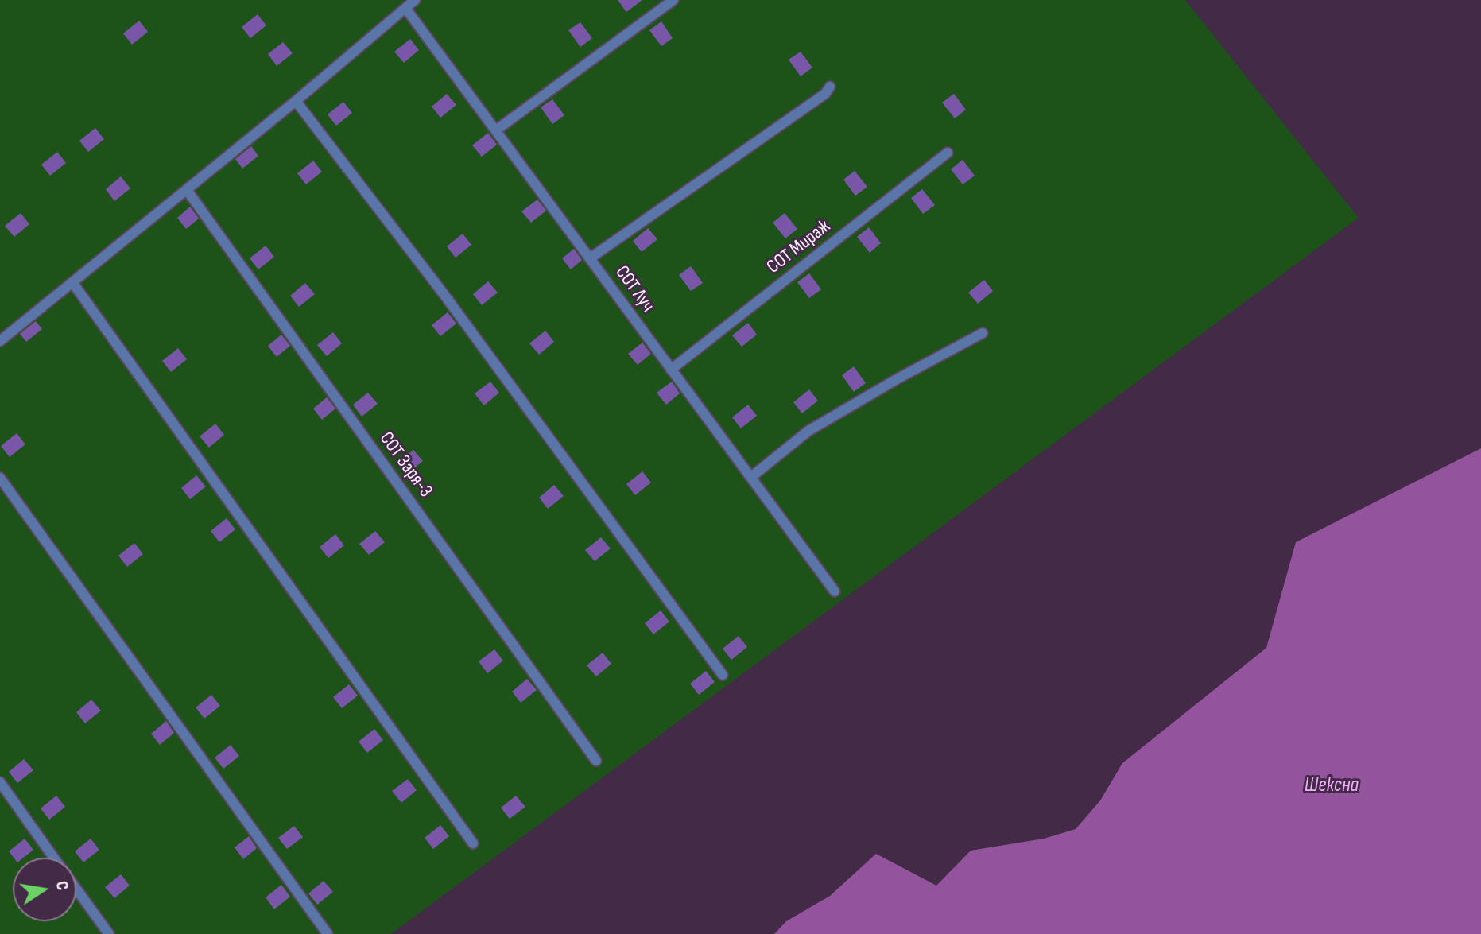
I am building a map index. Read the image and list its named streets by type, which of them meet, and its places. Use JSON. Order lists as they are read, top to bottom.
{
  "streets": {
    "street": ["СОТ Мираж", "СОТ Луч", "СОТ Заря-3"]
  },
  "crossings": [
    ["СОТ Мираж", "СОТ Луч"]
  ],
  "water": ["Шексна"],
  "north": "right"
}
